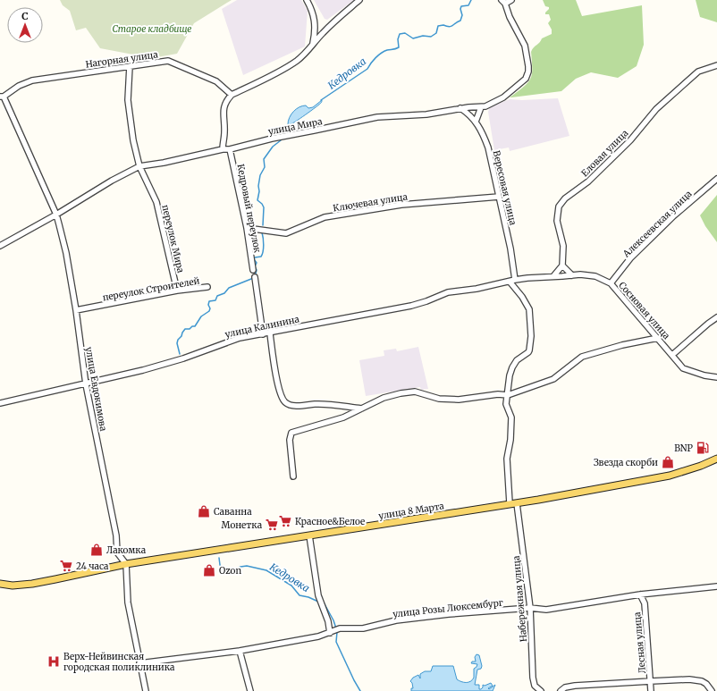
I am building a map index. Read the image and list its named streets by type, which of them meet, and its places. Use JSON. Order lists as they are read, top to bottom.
{
  "streets": {
    "main road": ["улица 8 Марта"],
    "street": [
      "Нагорная улица",
      "улица Мира",
      "Еловая улица",
      "Вересовая улица",
      "Ключевая улица",
      "Кедровый переулок",
      "Алексеевская улица",
      "переулок Мира",
      "переулок Строителей",
      "Сосновая улица",
      "улица Калинина",
      "улица Евдокимова",
      "Набережная улица",
      "улица Розы Люксембург",
      "Лесная улица"
    ]
  },
  "crossings": [
    ["Нагорная улица", "переулок Мира"],
    ["Нагорная улица", "улица Евдокимова"],
    ["улица Мира", "Вересовая улица"],
    ["улица Мира", "Кедровый переулок"],
    ["улица Мира", "переулок Мира"],
    ["улица Мира", "улица Евдокимова"],
    ["Вересовая улица", "Ключевая улица"],
    ["Вересовая улица", "Сосновая улица"],
    ["Ключевая улица", "Кедровый переулок"],
    ["Алексеевская улица", "Сосновая улица"],
    ["переулок Мира", "переулок Строителей"],
    ["переулок Строителей", "улица Евдокимова"],
    ["Сосновая улица", "улица Калинина"],
    ["улица Калинина", "улица Евдокимова"],
    ["улица Евдокимова", "улица 8 Марта"],
    ["улица Евдокимова", "улица Розы Люксембург"],
    ["улица 8 Марта", "Набережная улица"],
    ["Набережная улица", "улица Розы Люксембург"],
    ["улица Розы Люксембург", "Лесная улица"]
  ],
  "water": ["Кедровка"],
  "parks": ["Старое кладбище"],
  "places": {
    "fuel station": ["BNP"],
    "shop": [
      "Звезда скорби",
      "Саванна",
      "Лакомка",
      "Ozon"
    ],
    "supermarket": ["Красное&Белое", "Монетка", "24 часа"],
    "hospital": ["Верх-Нейвинская городская поликлиника"]
  },
  "north": "top"
}
